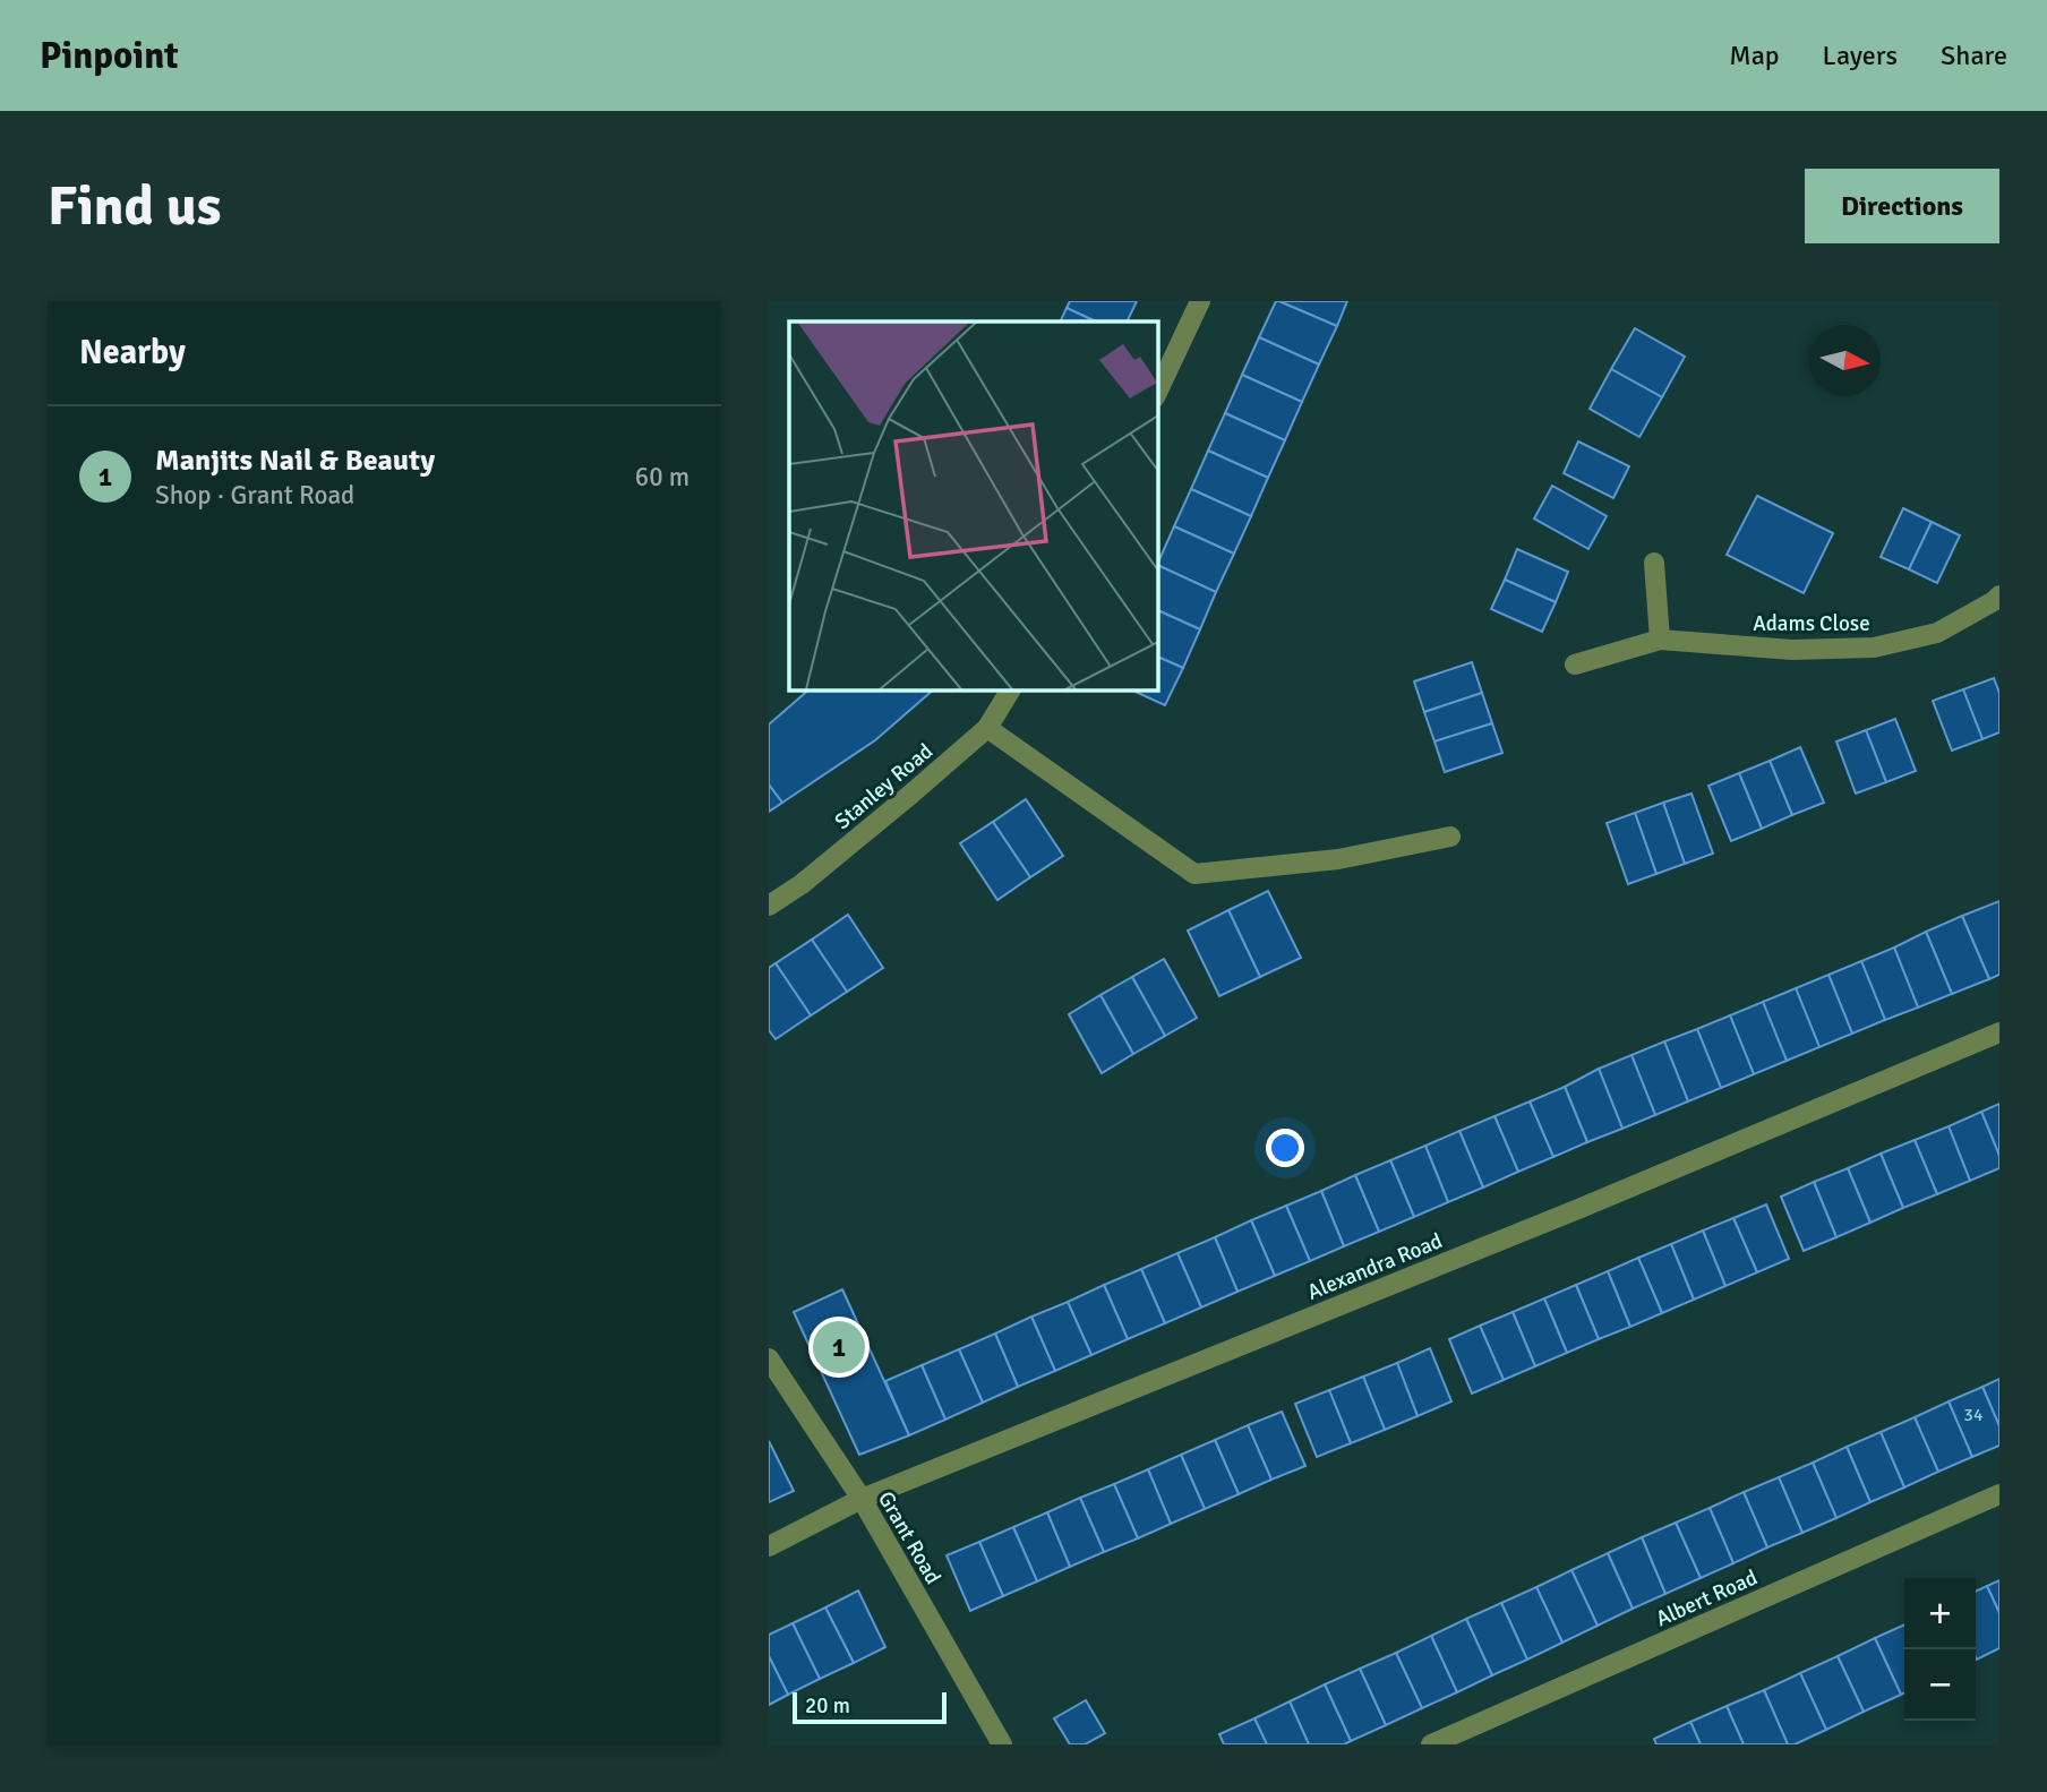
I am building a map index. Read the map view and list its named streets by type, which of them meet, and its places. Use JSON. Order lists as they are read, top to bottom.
{
  "streets": {
    "street": [
      "Adams Close",
      "Stanley Road",
      "Alexandra Road",
      "Grant Road",
      "Albert Road"
    ]
  },
  "crossings": [
    ["Alexandra Road", "Grant Road"]
  ],
  "house_numbers": ["34"],
  "scale_bar": "20 m",
  "north": "right",
  "page": {
    "header": "Pinpoint",
    "nav": ["Map", "Layers", "Share"],
    "buttons": "Directions",
    "title": "Find us",
    "heading": "Nearby",
    "list": [
      {
        "mark": "1",
        "name": "Manjits Nail & Beauty",
        "note": "Shop · Grant Road",
        "value": "60 m"
      }
    ],
    "pins": "1",
    "map_buttons": ["+", "−"],
    "scale": "20 m"
  }
}
